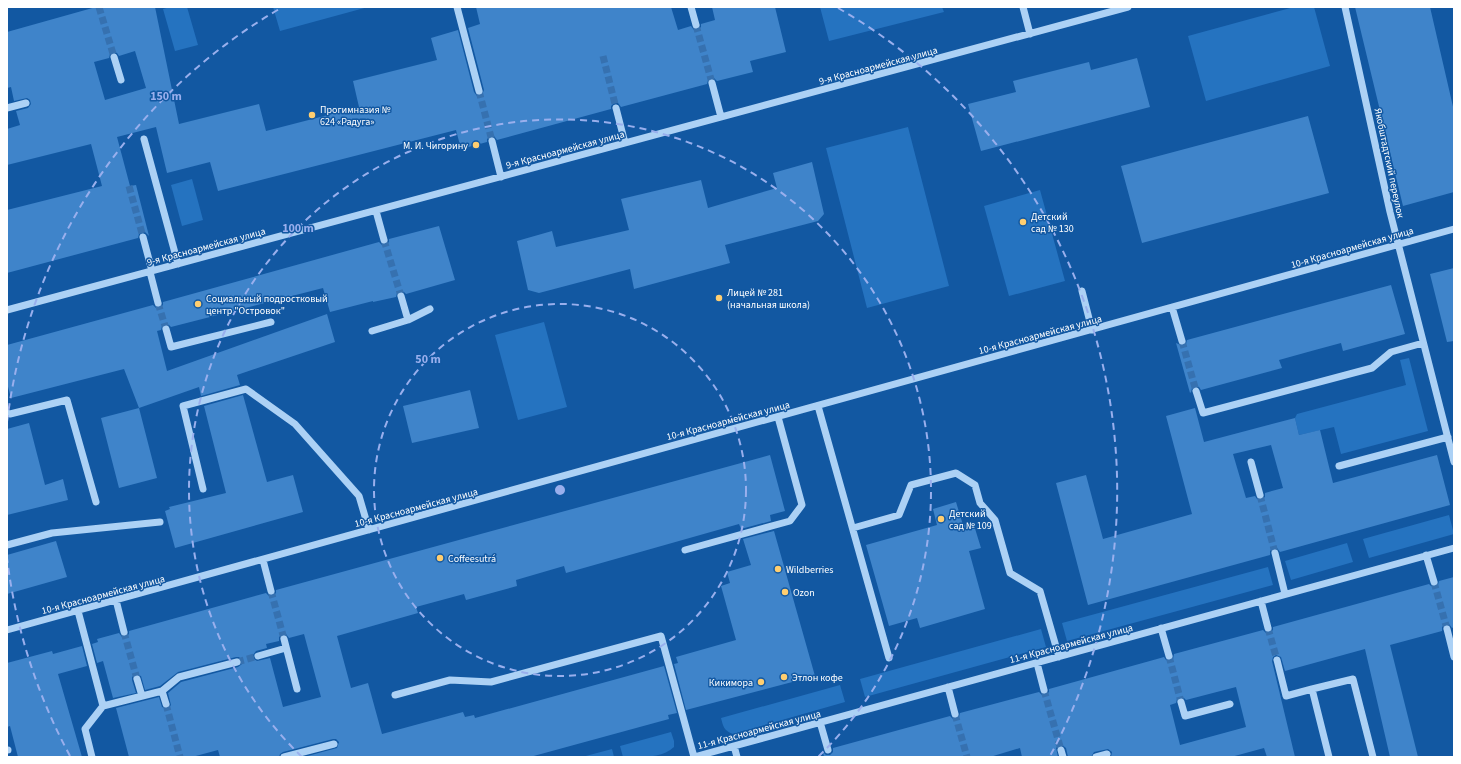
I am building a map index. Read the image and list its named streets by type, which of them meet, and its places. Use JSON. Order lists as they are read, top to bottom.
{
  "streets": {
    "street": [
      "9-я Красноармейская улица",
      "Якобштадтский переулок",
      "10-я Красноармейская улица",
      "11-я Красноармейская улица"
    ]
  },
  "crossings": [
    ["Якобштадтский переулок", "10-я Красноармейская улица"]
  ],
  "places": [
    "Прогимназия № 624 «Радуга»",
    "М. И. Чигорину",
    "Детский сад № 130",
    "Лицей № 281 (начальная школа)",
    "Социальный подростковый центр \"Островок\"",
    "Детский сад № 109",
    "Coffeesutrá",
    "Wildberries",
    "Ozon",
    "Этлон кофе",
    "Кикимора"
  ],
  "rings": ["150 m", "100 m", "50 m"]
}
